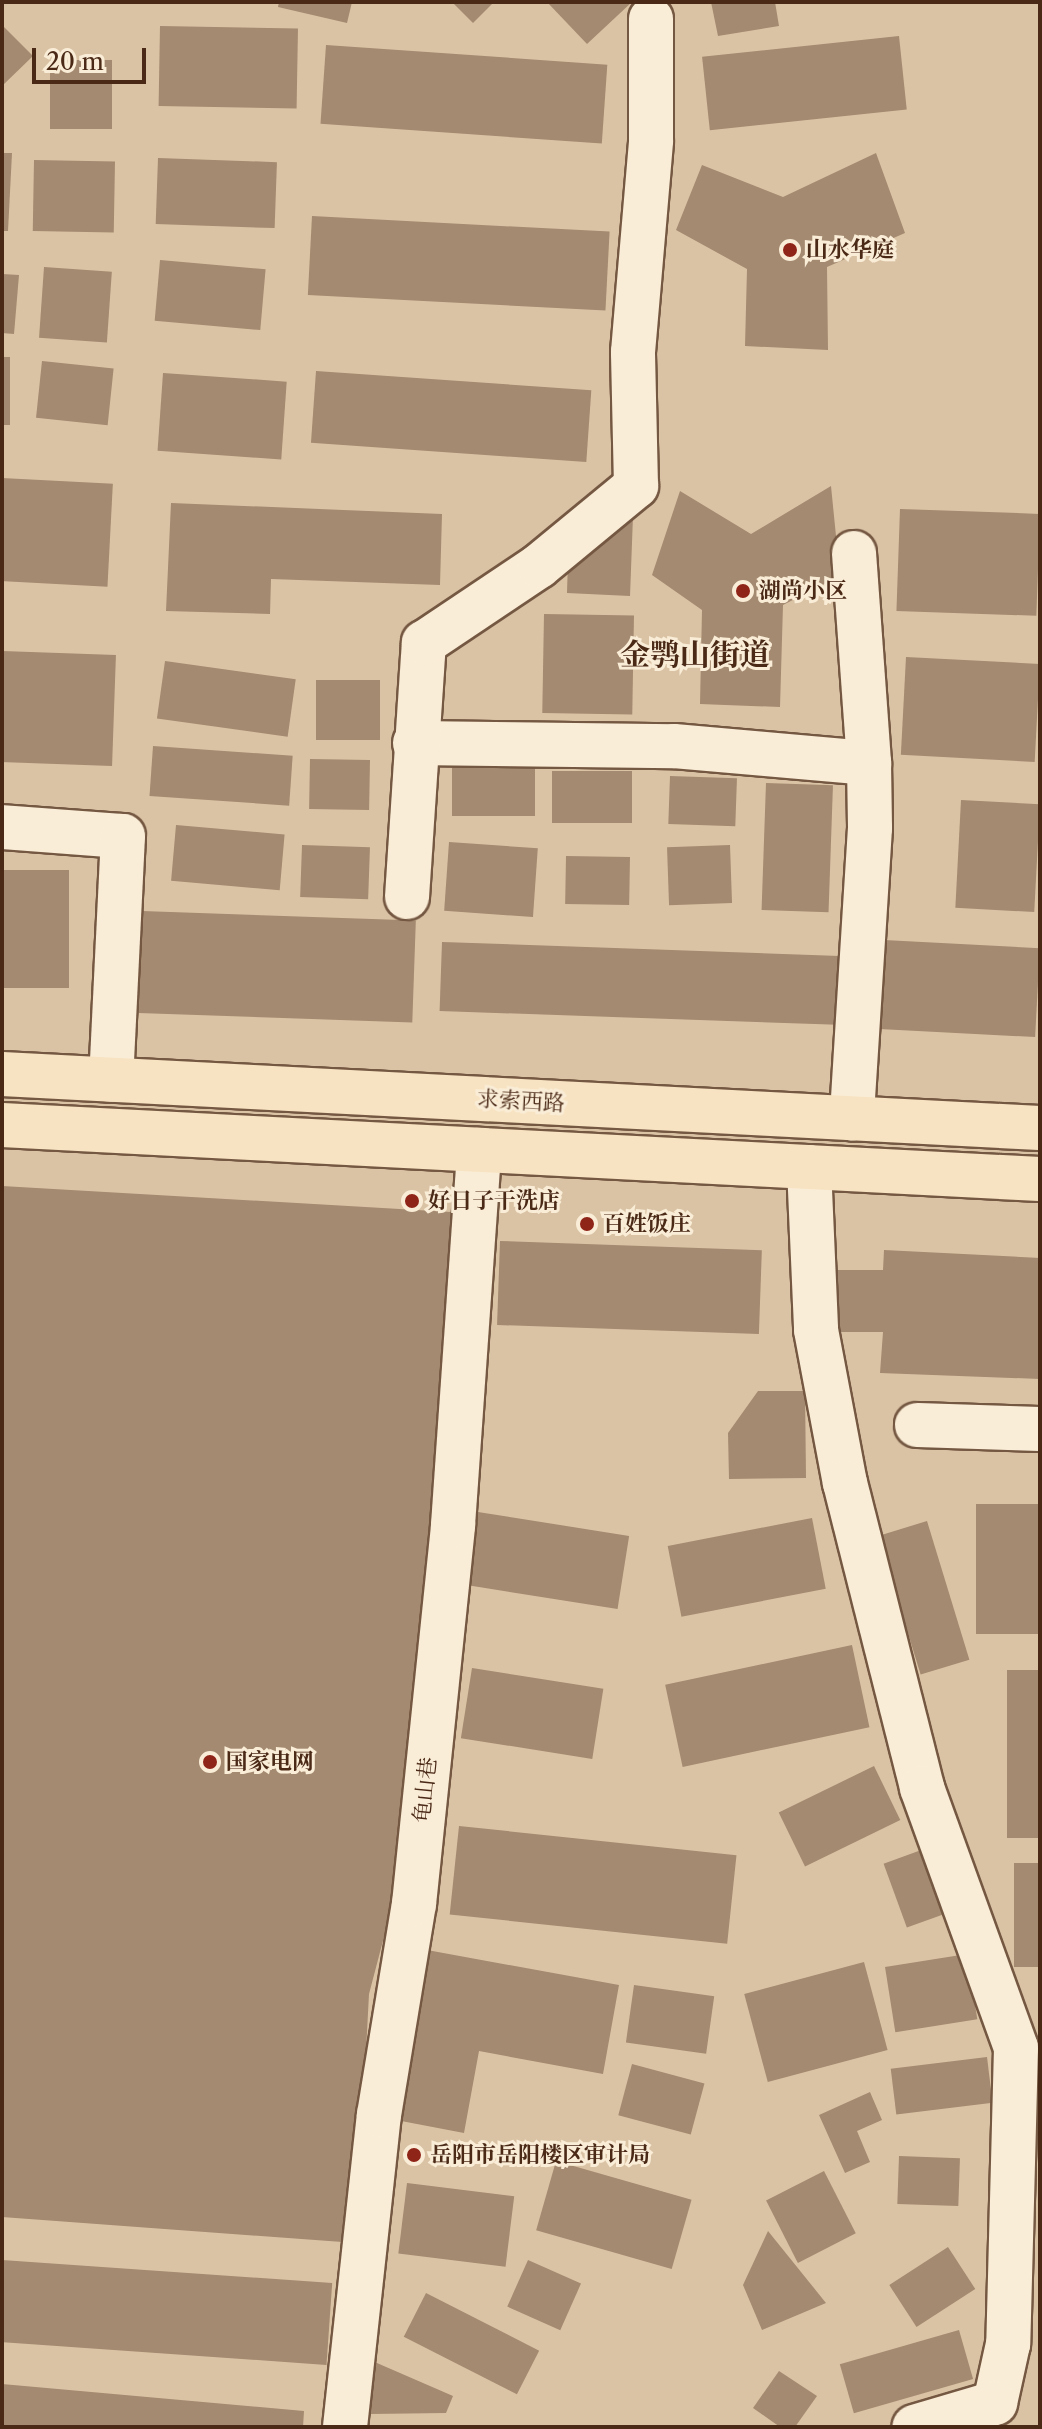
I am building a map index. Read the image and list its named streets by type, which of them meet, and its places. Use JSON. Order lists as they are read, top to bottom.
{
  "streets": {
    "main road": ["求索西路"],
    "street": ["龟山巷"]
  },
  "districts": ["金鹗山街道"],
  "places": [
    "山水华庭",
    "湖尚小区",
    "好日子干洗店",
    "百姓饭庄",
    "国家电网",
    "岳阳市岳阳楼区审计局"
  ],
  "scale_bar": "20 m"
}
